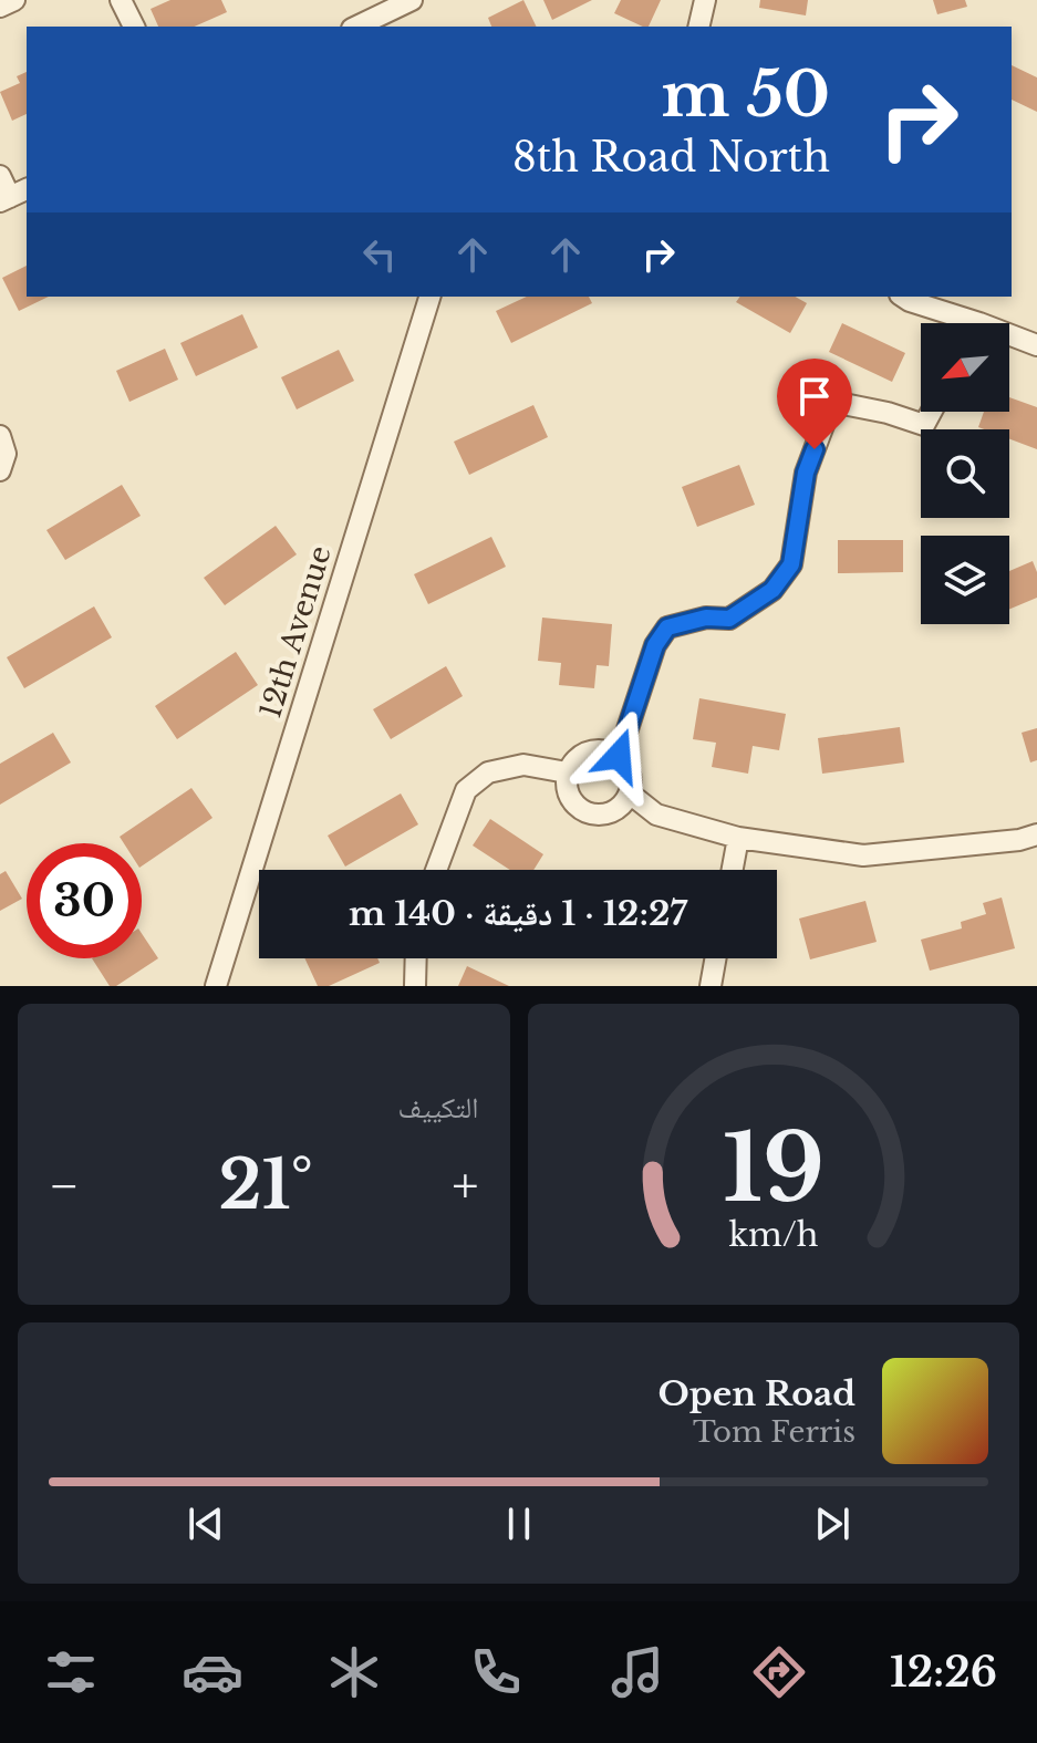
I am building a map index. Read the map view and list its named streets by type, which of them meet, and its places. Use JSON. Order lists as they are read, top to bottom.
{
  "streets": {
    "street": ["12th Avenue"]
  },
  "north": "bottom left",
  "page": {
    "turn": ["50 m", "8th Road North"],
    "limit": "30",
    "trip": "12:27 · 1 دقيقة · 140 m",
    "tile": "التكييف",
    "heat": ["−", "21°", "+"],
    "song": ["Open Road", "Tom Ferris"],
    "tabs": "12:26",
    "gauge": ["19", "km/h"]
  }
}
